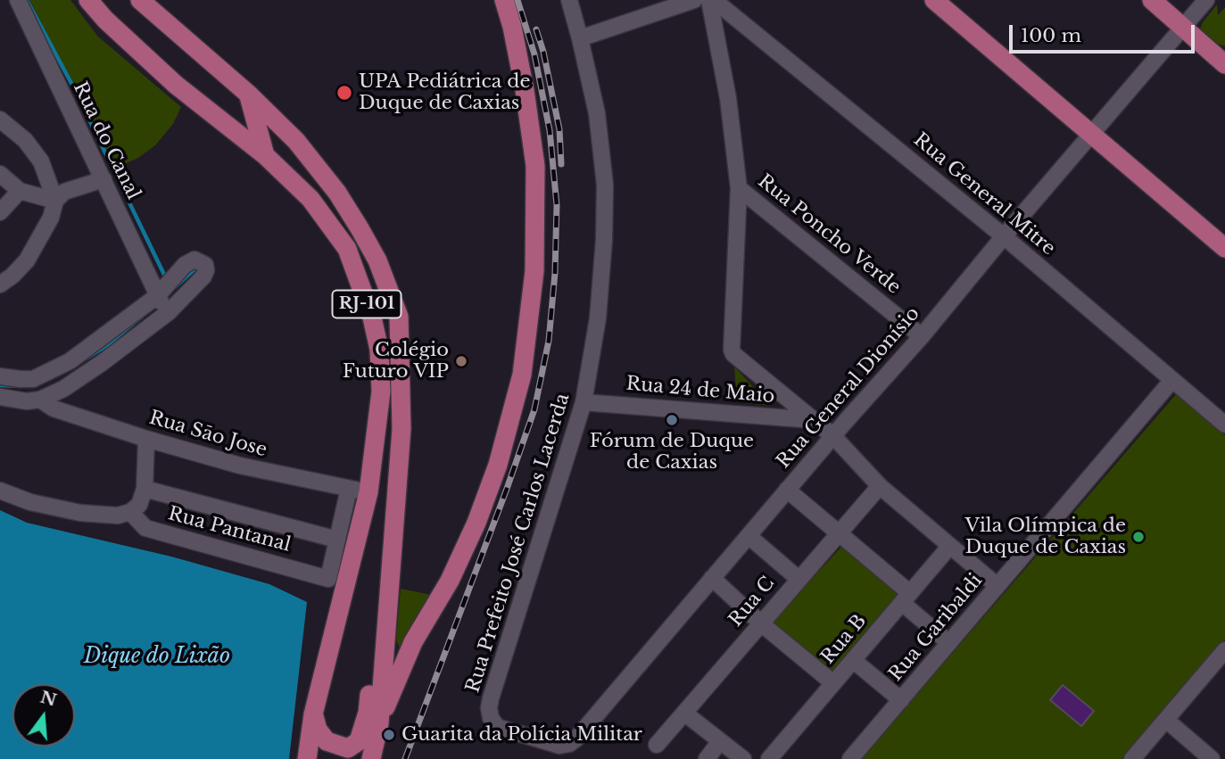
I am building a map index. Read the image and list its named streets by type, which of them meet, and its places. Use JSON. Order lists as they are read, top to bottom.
{
  "streets": {
    "main road": ["RJ-101"],
    "street": [
      "Rua do Canal",
      "Rua General Mitre",
      "Rua Poncho Verde",
      "Rua General Dionísio",
      "Rua 24 de Maio",
      "Rua Sāo Jose",
      "Rua Pantanal",
      "Rua Prefeito José Carlos Lacerda",
      "Rua C",
      "Rua Garibaldi",
      "Rua B"
    ]
  },
  "crossings": [
    ["Rua do Canal", "Rua Sāo Jose"],
    ["Rua General Mitre", "Rua General Dionísio"],
    ["Rua General Mitre", "Rua Garibaldi"],
    ["Rua Poncho Verde", "Rua General Dionísio"],
    ["RJ-101", "Rua Sāo Jose"],
    ["Rua General Dionísio", "Rua Prefeito José Carlos Lacerda"],
    ["Rua 24 de Maio", "Rua Prefeito José Carlos Lacerda"],
    ["Rua Sāo Jose", "Rua Pantanal"]
  ],
  "water": ["Dique do Lixão"],
  "places": [
    "UPA Pediátrica de Duque de Caxias",
    "Colégio Futuro VIP",
    "Fórum de Duque de Caxias",
    "Vila Olímpica de Duque de Caxias",
    "Guarita da Polícia Militar"
  ],
  "scale_bar": "100 m",
  "north": "top"
}
